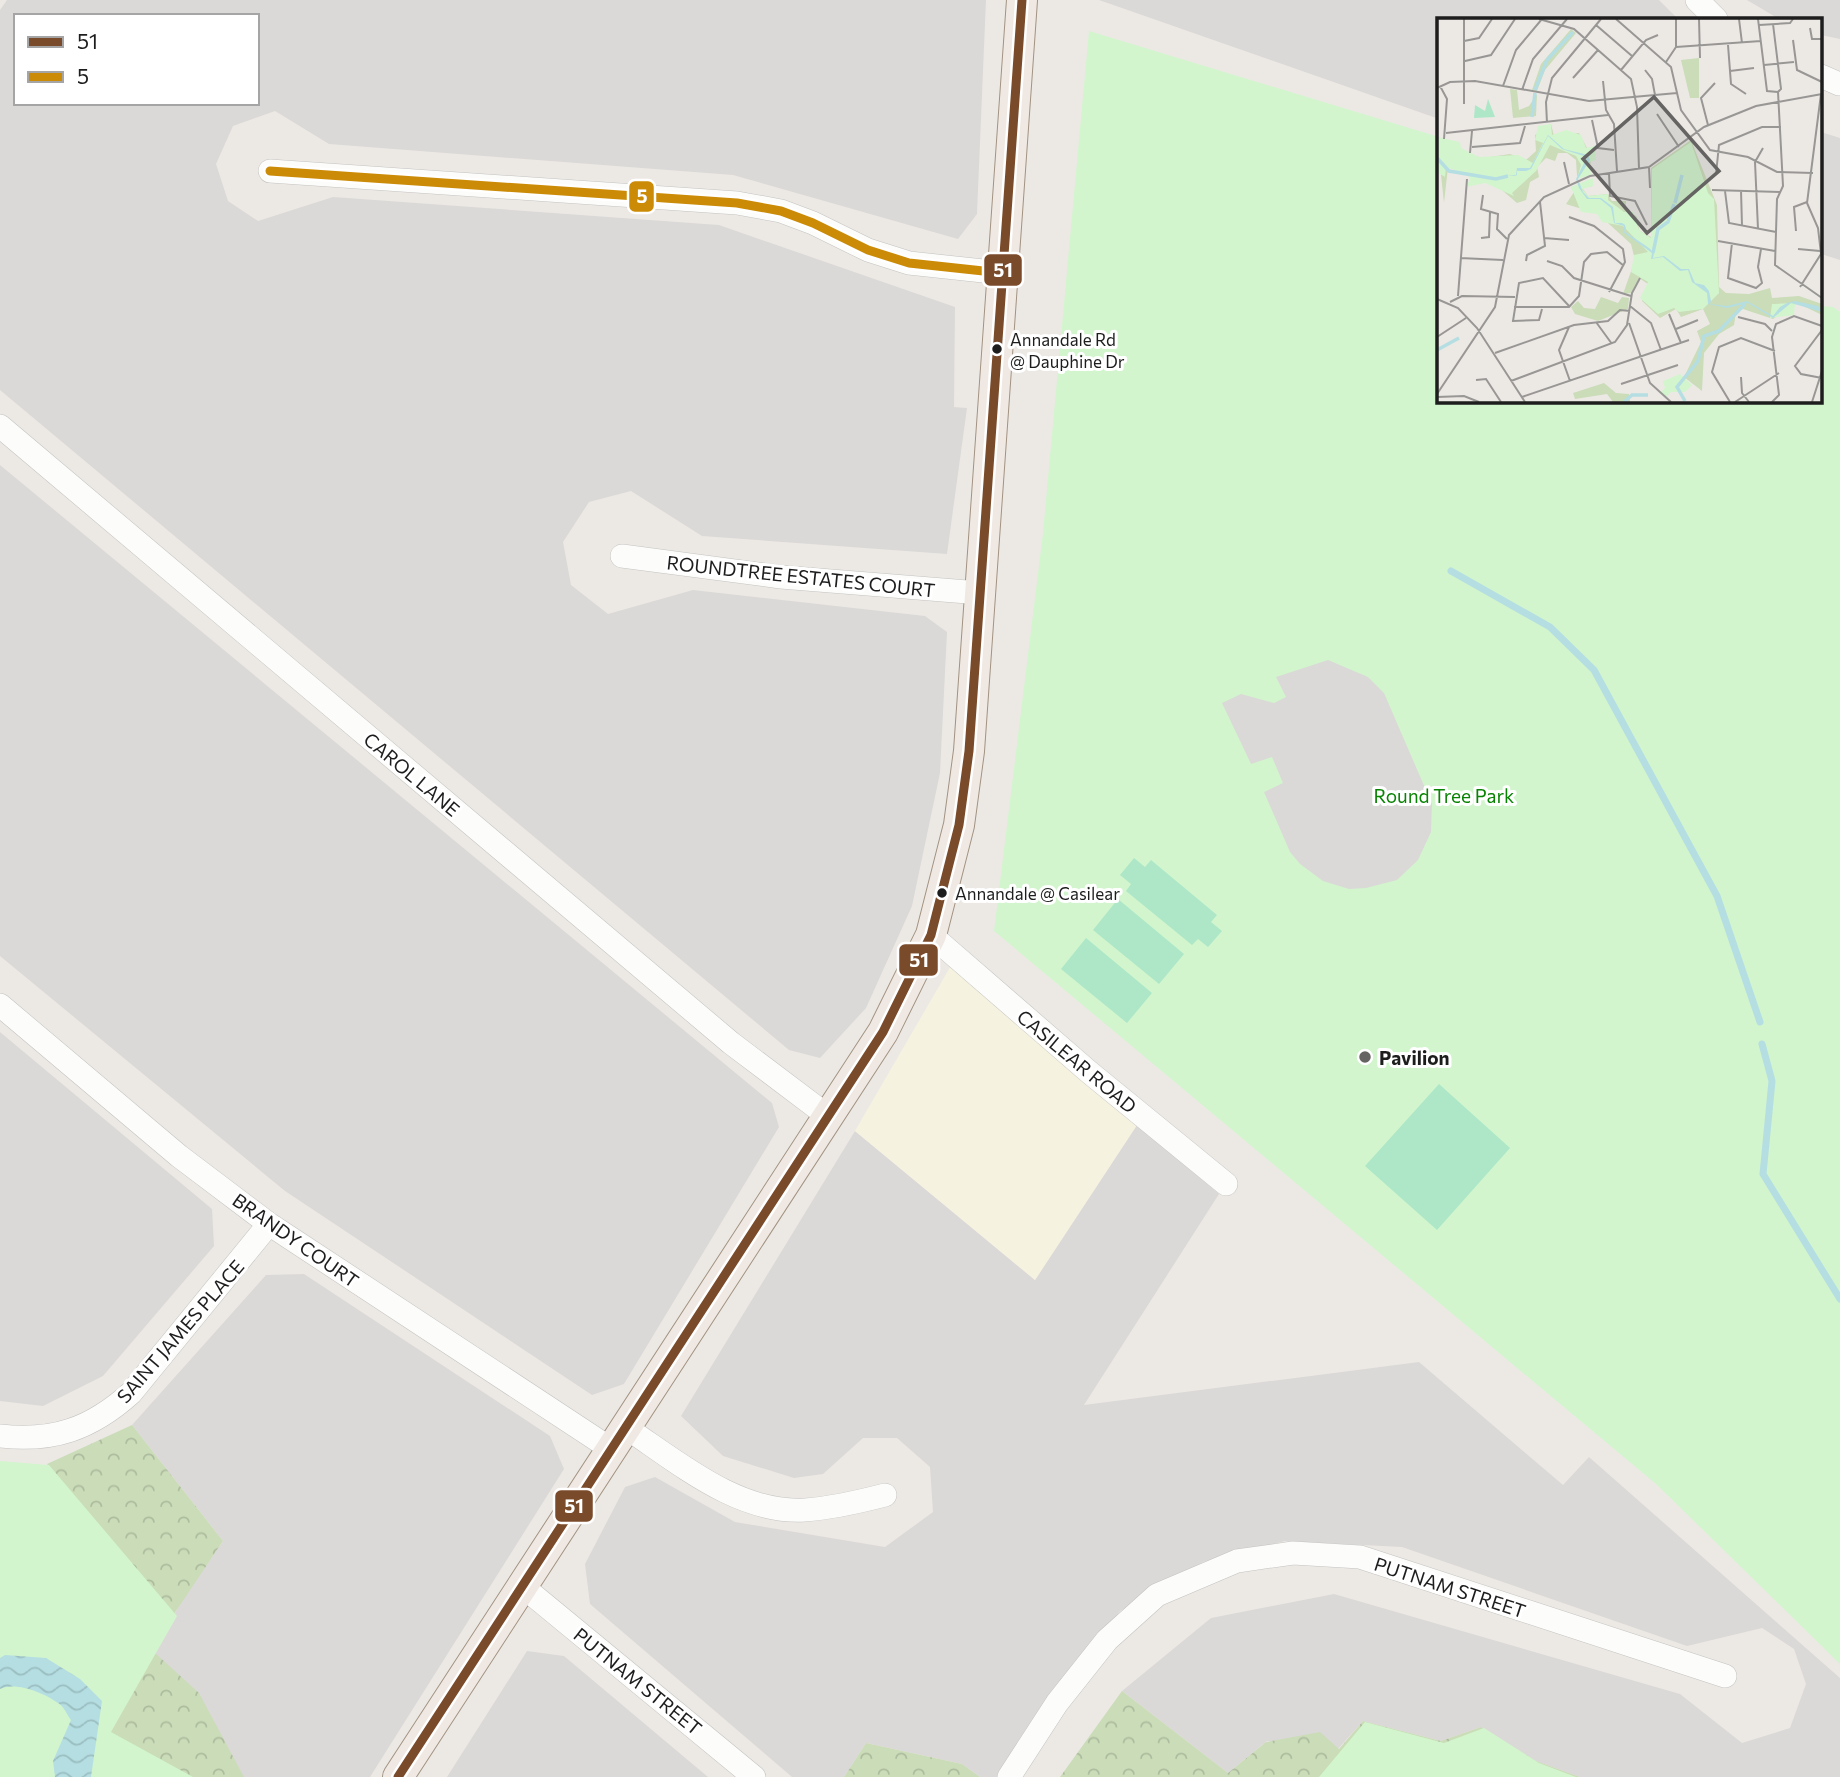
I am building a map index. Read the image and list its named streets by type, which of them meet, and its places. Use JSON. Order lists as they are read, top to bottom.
{
  "streets": {
    "street": [
      "ROUNDTREE ESTATES COURT",
      "CAROL LANE",
      "CASILEAR ROAD",
      "BRANDY COURT",
      "SAINT JAMES PLACE",
      "PUTNAM STREET"
    ]
  },
  "crossings": [
    ["BRANDY COURT", "SAINT JAMES PLACE"]
  ],
  "parks": ["Round Tree Park"],
  "places": ["Annandale Rd @ Dauphine Dr", "Annandale @ Casilear", "Pavilion"],
  "lines": ["transit line 51", "transit line 5"],
  "legend": ["51", "5"]
}
